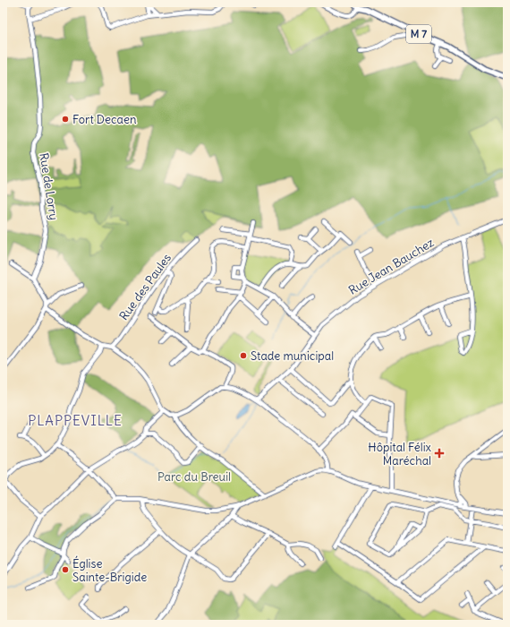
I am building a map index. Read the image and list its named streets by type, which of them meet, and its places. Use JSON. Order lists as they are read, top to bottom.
{
  "streets": {
    "main road": ["M 7"],
    "street": ["Rue de Lorry", "Rue Jean Bauchez", "Rue des Paules"]
  },
  "districts": ["PLAPPEVILLE"],
  "parks": ["Parc du Breuil"],
  "places": {
    "other": ["Fort Decaen", "Stade municipal", "Église Sainte-Brigide"],
    "health": ["Hôpital Félix Maréchal"]
  }
}
